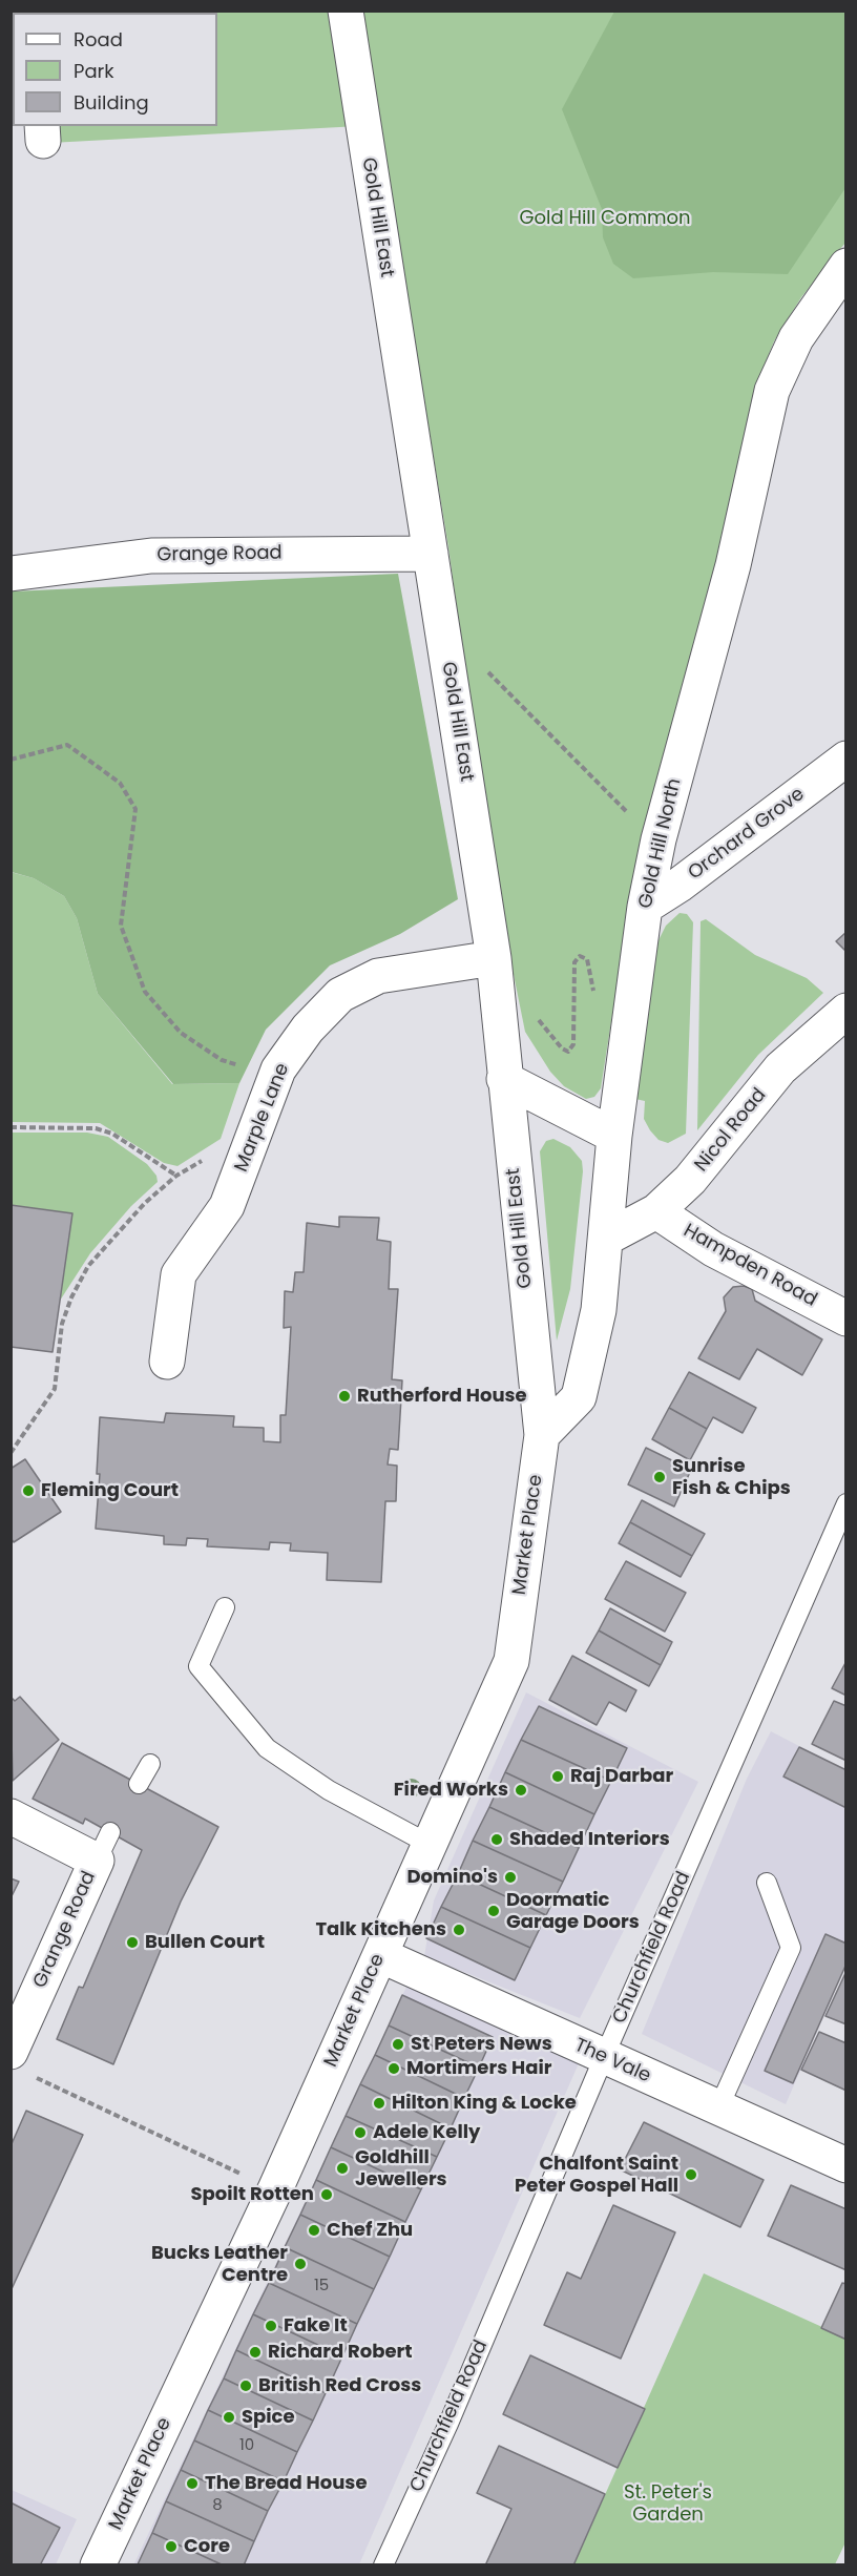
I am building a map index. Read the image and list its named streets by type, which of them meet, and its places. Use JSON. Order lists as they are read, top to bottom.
{
  "streets": {
    "street": [
      "Gold Hill East",
      "Grange Road",
      "Orchard Grove",
      "Gold Hill North",
      "Marple Lane",
      "Nicol Road",
      "Hampden Road",
      "Market Place",
      "The Vale"
    ],
    "lane": ["Churchfield Road"]
  },
  "crossings": [
    ["Gold Hill East", "Grange Road"],
    ["Gold Hill East", "Gold Hill North"],
    ["Gold Hill East", "Marple Lane"],
    ["Gold Hill East", "Market Place"],
    ["Orchard Grove", "Gold Hill North"],
    ["Gold Hill North", "Nicol Road"],
    ["Gold Hill North", "Market Place"],
    ["Nicol Road", "Hampden Road"],
    ["Market Place", "The Vale"],
    ["Churchfield Road", "The Vale"]
  ],
  "parks": ["Gold Hill Common", "St. Peter's Garden"],
  "places": [
    "Rutherford House",
    "Sunrise Fish & Chips",
    "Fleming Court",
    "Raj Darbar",
    "Fired Works",
    "Shaded Interiors",
    "Domino's",
    "Doormatic Garage Doors",
    "Talk Kitchens",
    "Bullen Court",
    "St Peters News",
    "Mortimers Hair",
    "Hilton King & Locke",
    "Adele Kelly",
    "Goldhill Jewellers",
    "Chalfont Saint Peter Gospel Hall",
    "Spoilt Rotten",
    "Chef Zhu",
    "Bucks Leather Centre",
    "Fake It",
    "Richard Robert",
    "British Red Cross",
    "Spice",
    "The Bread House",
    "Core"
  ],
  "house_numbers": ["15", "10", "8"],
  "legend": ["Road", "Park", "Building"]
}
